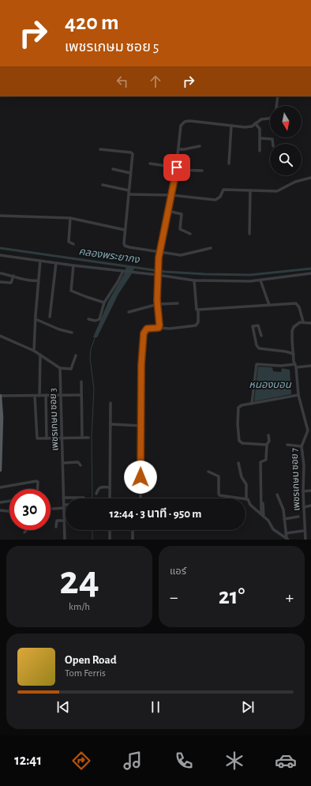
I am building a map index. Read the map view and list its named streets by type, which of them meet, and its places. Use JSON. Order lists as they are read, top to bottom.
{
  "streets": {
    "street": ["เพชรเกษม ซอย 3", "เพชรเกษม ซอย 7"]
  },
  "water": ["คลองพระยากง", "หนองบอน"],
  "north": "bottom",
  "page": {
    "turn": ["420 m", "เพชรเกษม ซอย 5"],
    "limit": "30",
    "trip": "12:44 · 3 นาที · 950 m",
    "tile": [
      ["24", "km/h"],
      "แอร์"
    ],
    "heat": ["−", "21°", "+"],
    "song": ["Open Road", "Tom Ferris"],
    "tabs": "12:41"
  }
}
